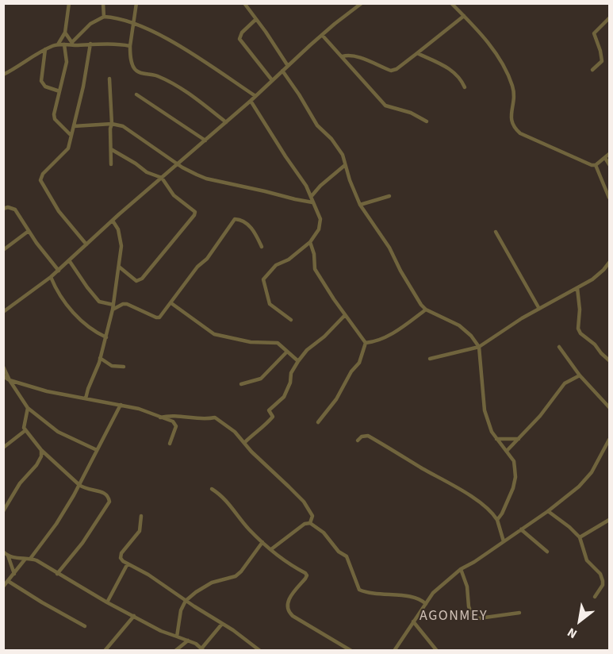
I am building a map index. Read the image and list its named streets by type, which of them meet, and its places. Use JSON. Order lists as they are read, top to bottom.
{
  "districts": ["AGONMEY"],
  "north": "bottom left"
}
